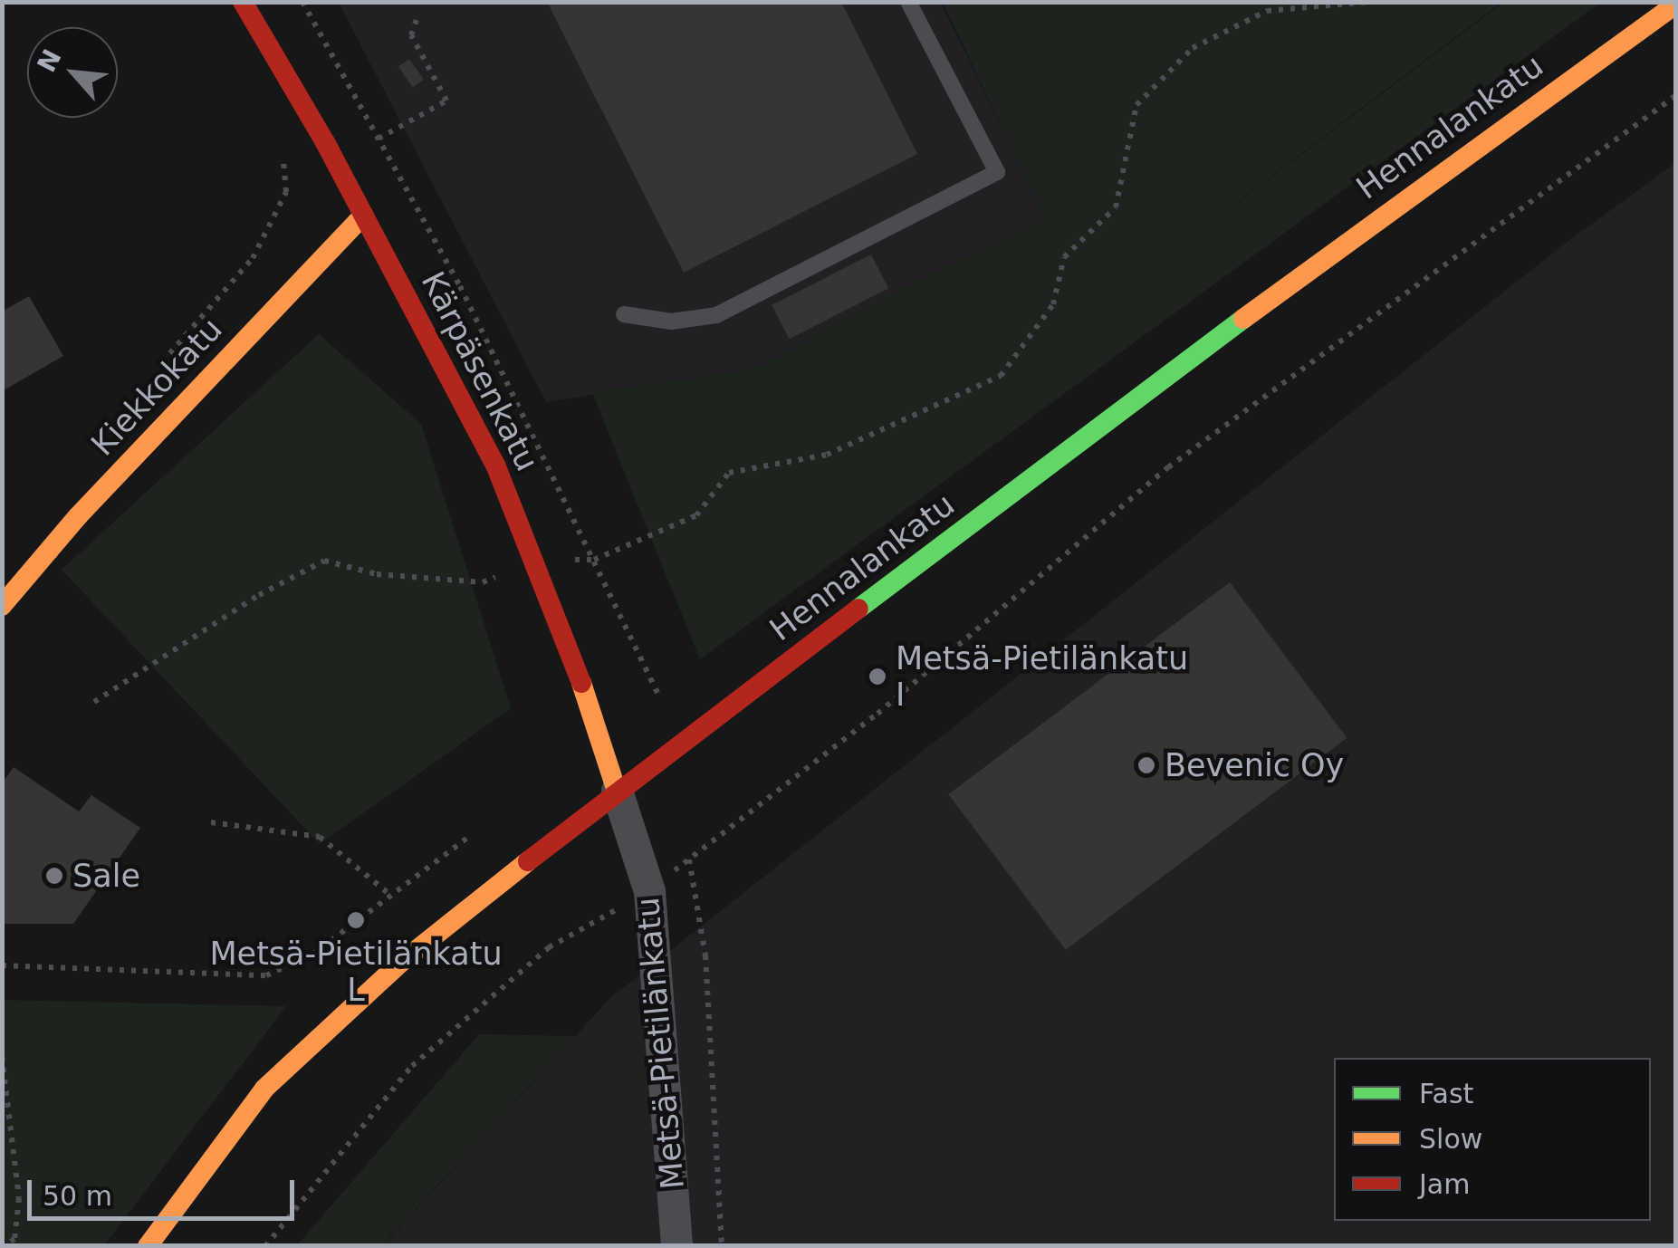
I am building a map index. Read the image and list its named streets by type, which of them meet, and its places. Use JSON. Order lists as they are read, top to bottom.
{
  "streets": {
    "street": [
      "Hennalankatu",
      "Kärpäsenkatu",
      "Kiekkokatu",
      "Metsä-Pietilänkatu"
    ]
  },
  "crossings": [
    ["Hennalankatu", "Kärpäsenkatu"],
    ["Hennalankatu", "Metsä-Pietilänkatu"],
    ["Kärpäsenkatu", "Kiekkokatu"],
    ["Kärpäsenkatu", "Metsä-Pietilänkatu"]
  ],
  "places": [
    "Metsä-Pietilänkatu I",
    "Bevenic Oy",
    "Sale",
    "Metsä-Pietilänkatu L"
  ],
  "legend": ["Fast", "Slow", "Jam"],
  "scale_bar": "50 m",
  "north": "top left"
}
